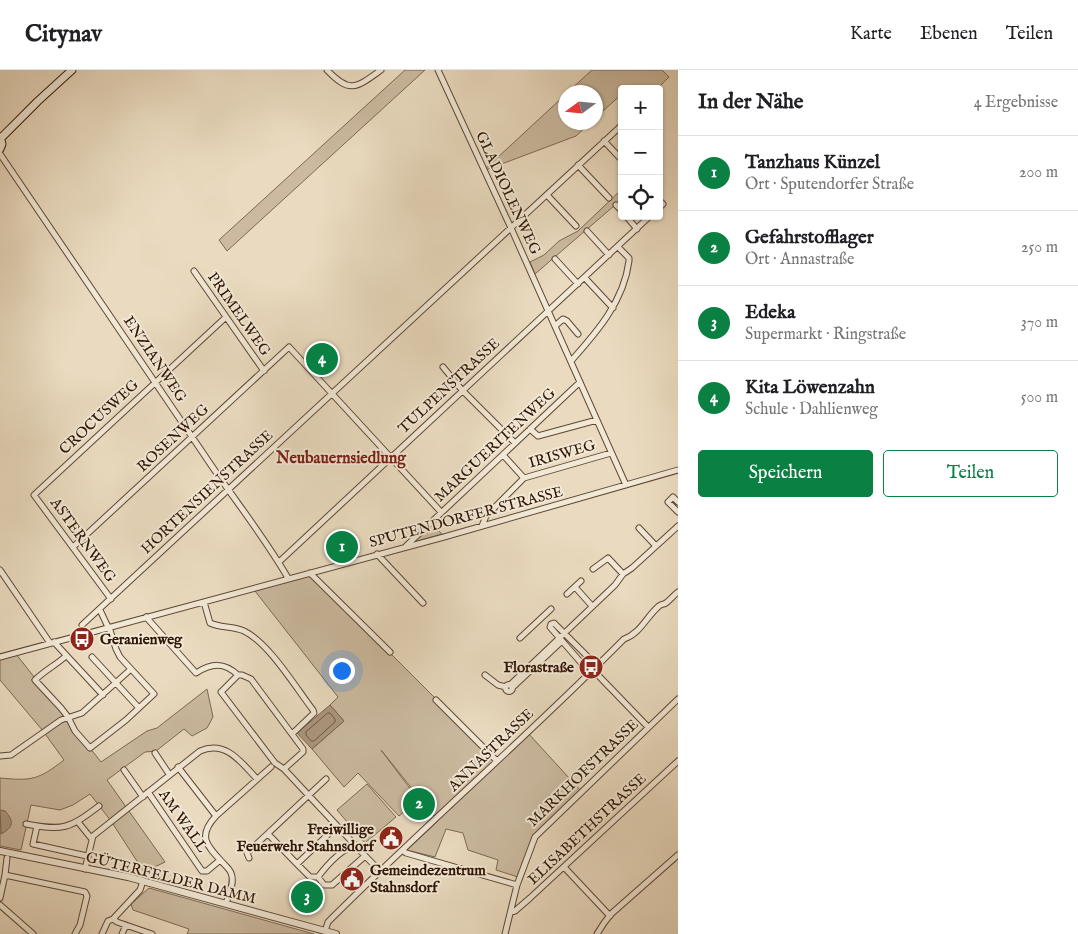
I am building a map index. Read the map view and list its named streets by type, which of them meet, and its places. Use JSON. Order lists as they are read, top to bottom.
{
  "streets": {
    "street": [
      "GLADIOLENWEG",
      "PRIMELWEG",
      "ENZIANWEG",
      "TULPENSTRASSE",
      "CROCUSWEG",
      "ROSENWEG",
      "MARGUERITENWEG",
      "IRISWEG",
      "HORTENSIENSTRASSE",
      "SPUTENDORFER STRASSE",
      "ASTERNWEG",
      "ANNASTRASSE",
      "MARKHOFSTRASSE",
      "AM WALL",
      "ELISABETHSTRASSE",
      "GÜTERFELDER DAMM"
    ]
  },
  "crossings": [
    ["GLADIOLENWEG", "TULPENSTRASSE"],
    ["GLADIOLENWEG", "MARGUERITENWEG"],
    ["GLADIOLENWEG", "IRISWEG"],
    ["GLADIOLENWEG", "HORTENSIENSTRASSE"],
    ["GLADIOLENWEG", "SPUTENDORFER STRASSE"],
    ["PRIMELWEG", "CROCUSWEG"],
    ["PRIMELWEG", "ROSENWEG"],
    ["ENZIANWEG", "TULPENSTRASSE"],
    ["ENZIANWEG", "CROCUSWEG"],
    ["ENZIANWEG", "ROSENWEG"],
    ["ENZIANWEG", "HORTENSIENSTRASSE"],
    ["ENZIANWEG", "SPUTENDORFER STRASSE"],
    ["CROCUSWEG", "ASTERNWEG"],
    ["ROSENWEG", "HORTENSIENSTRASSE"],
    ["ROSENWEG", "ASTERNWEG"],
    ["MARGUERITENWEG", "SPUTENDORFER STRASSE"],
    ["IRISWEG", "SPUTENDORFER STRASSE"],
    ["HORTENSIENSTRASSE", "ASTERNWEG"],
    ["ANNASTRASSE", "GÜTERFELDER DAMM"],
    ["MARKHOFSTRASSE", "ELISABETHSTRASSE"]
  ],
  "districts": ["Neubauernsiedlung"],
  "places": {
    "bus stop": ["Geranienweg", "Florastraße"],
    "public building": ["Freiwillige Feuerwehr Stahnsdorf", "Gemeindezentrum Stahnsdorf"]
  },
  "north": "left",
  "page": {
    "header": "Citynav",
    "nav": ["Karte", "Ebenen", "Teilen"],
    "heading": ["In der Nähe", "4 Ergebnisse"],
    "map_buttons": ["+", "−"],
    "list": [
      {
        "mark": "1",
        "name": "Tanzhaus Künzel",
        "note": "Ort · Sputendorfer Straße",
        "value": "200 m"
      },
      {
        "mark": "2",
        "name": "Gefahrstofflager",
        "note": "Ort · Annastraße",
        "value": "250 m"
      },
      {
        "mark": "3",
        "name": "Edeka",
        "note": "Supermarkt · Ringstraße",
        "value": "370 m"
      },
      {
        "mark": "4",
        "name": "Kita Löwenzahn",
        "note": "Schule · Dahlienweg",
        "value": "500 m"
      }
    ],
    "pins": [
      "4",
      "1",
      "2",
      "3"
    ],
    "buttons": ["Speichern", "Teilen"]
  }
}
